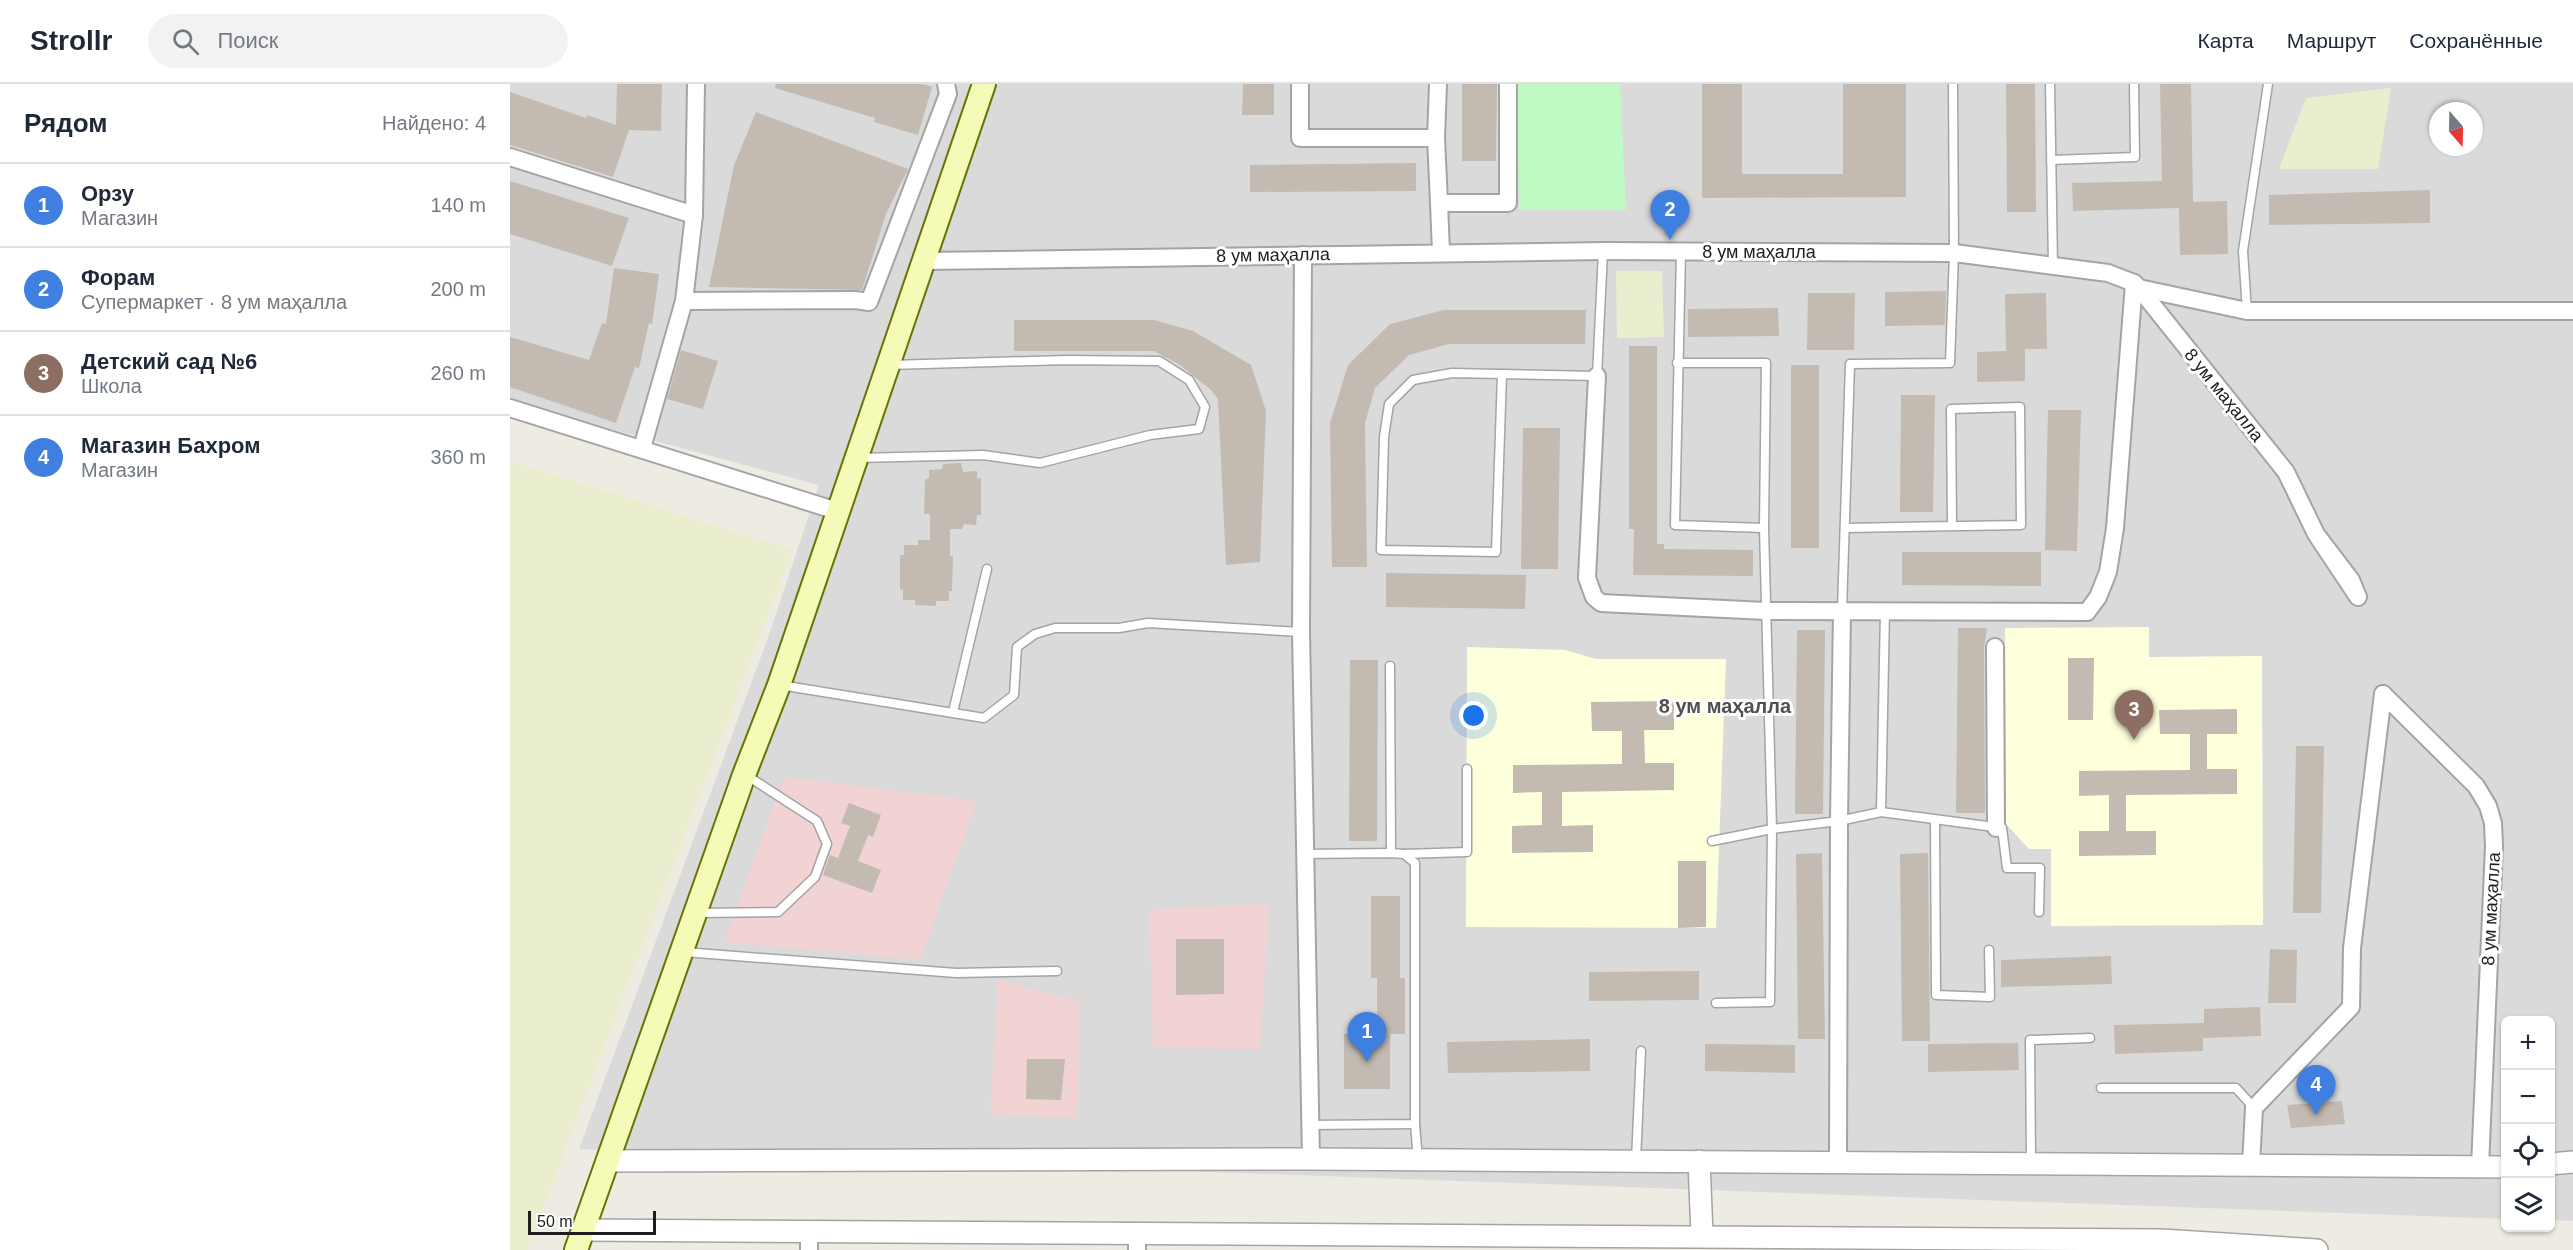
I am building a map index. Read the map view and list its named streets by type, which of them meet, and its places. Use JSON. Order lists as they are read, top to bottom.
{
  "streets": {
    "street": ["8 ум маҳалла"]
  },
  "districts": ["8 ум маҳалла"],
  "scale_bar": "50 m",
  "north": "bottom",
  "page": {
    "header": "Strollr",
    "search": "Поиск",
    "nav": ["Карта", "Маршрут", "Сохранённые"],
    "heading": ["Рядом", "Найдено: 4"],
    "list": [
      {
        "mark": "1",
        "name": "Орзу",
        "note": "Магазин",
        "value": "140 m"
      },
      {
        "mark": "2",
        "name": "Форам",
        "note": "Супермаркет · 8 ум маҳалла",
        "value": "200 m"
      },
      {
        "mark": "3",
        "name": "Детский сад №6",
        "note": "Школа",
        "value": "260 m"
      },
      {
        "mark": "4",
        "name": "Магазин Бахром",
        "note": "Магазин",
        "value": "360 m"
      }
    ],
    "pins": [
      "2",
      "3",
      "1",
      "4"
    ],
    "map_buttons": ["+", "−"],
    "scale": "50 m"
  }
}
